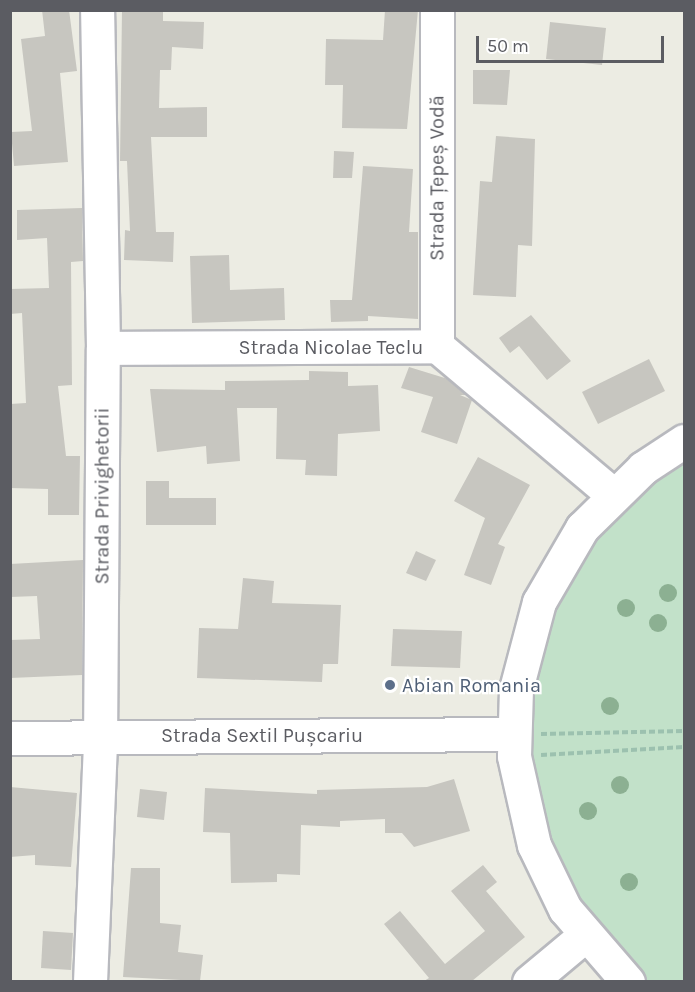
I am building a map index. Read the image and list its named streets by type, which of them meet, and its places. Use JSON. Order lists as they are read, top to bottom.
{
  "streets": {
    "street": [
      "Strada Țepeș Vodă",
      "Strada Nicolae Teclu",
      "Strada Privighetorii",
      "Strada Sextil Pușcariu"
    ]
  },
  "crossings": [
    ["Strada Țepeș Vodă", "Strada Nicolae Teclu"],
    ["Strada Nicolae Teclu", "Strada Privighetorii"],
    ["Strada Privighetorii", "Strada Sextil Pușcariu"]
  ],
  "places": ["Abian Romania"],
  "scale_bar": "50 m"
}
